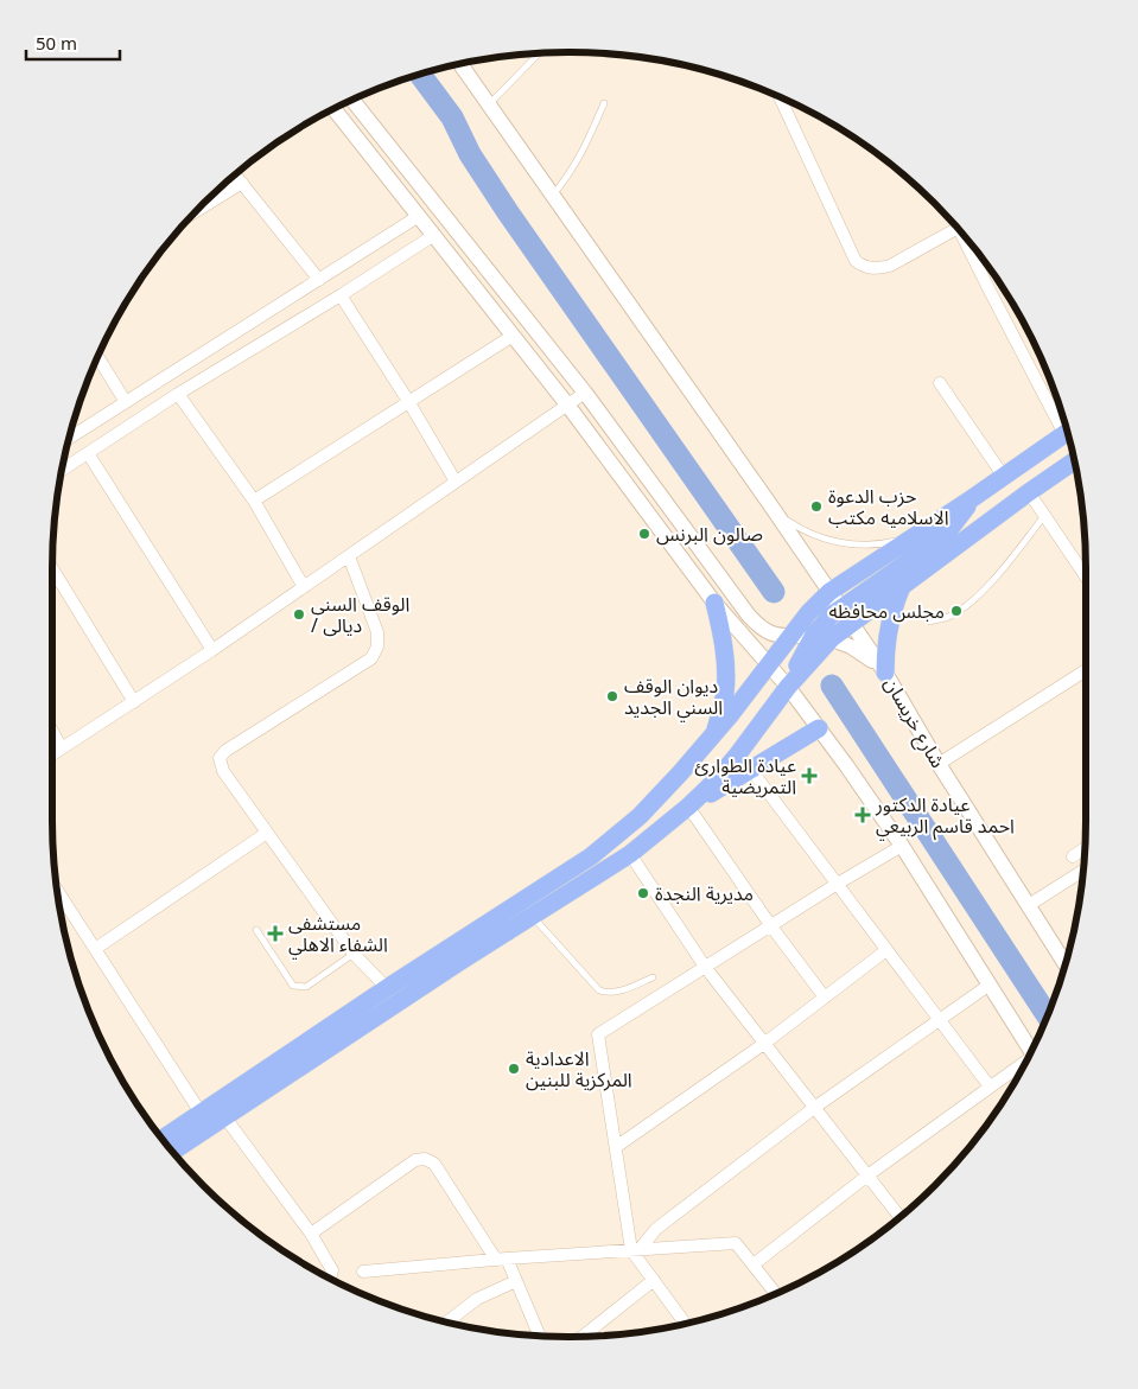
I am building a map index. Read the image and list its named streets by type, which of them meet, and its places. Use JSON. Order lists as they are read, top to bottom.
{
  "streets": {
    "street": ["شارع خريسان"]
  },
  "places": {
    "other": [
      "حزب الدعوة الاسلاميه مكتب",
      "صالون البرنس",
      "مجلس محافظه",
      "الوقف السني / ديالى",
      "ديوان الوقف السني الجديد",
      "مديرية النجدة",
      "الاعدادية المركزية للبنين"
    ],
    "health": ["عيادة الطوارئ التمريضية", "عيادة الدكتور احمد قاسم الربيعي", "مستشفى الشفاء الاهلي"]
  },
  "scale_bar": "50 m"
}
